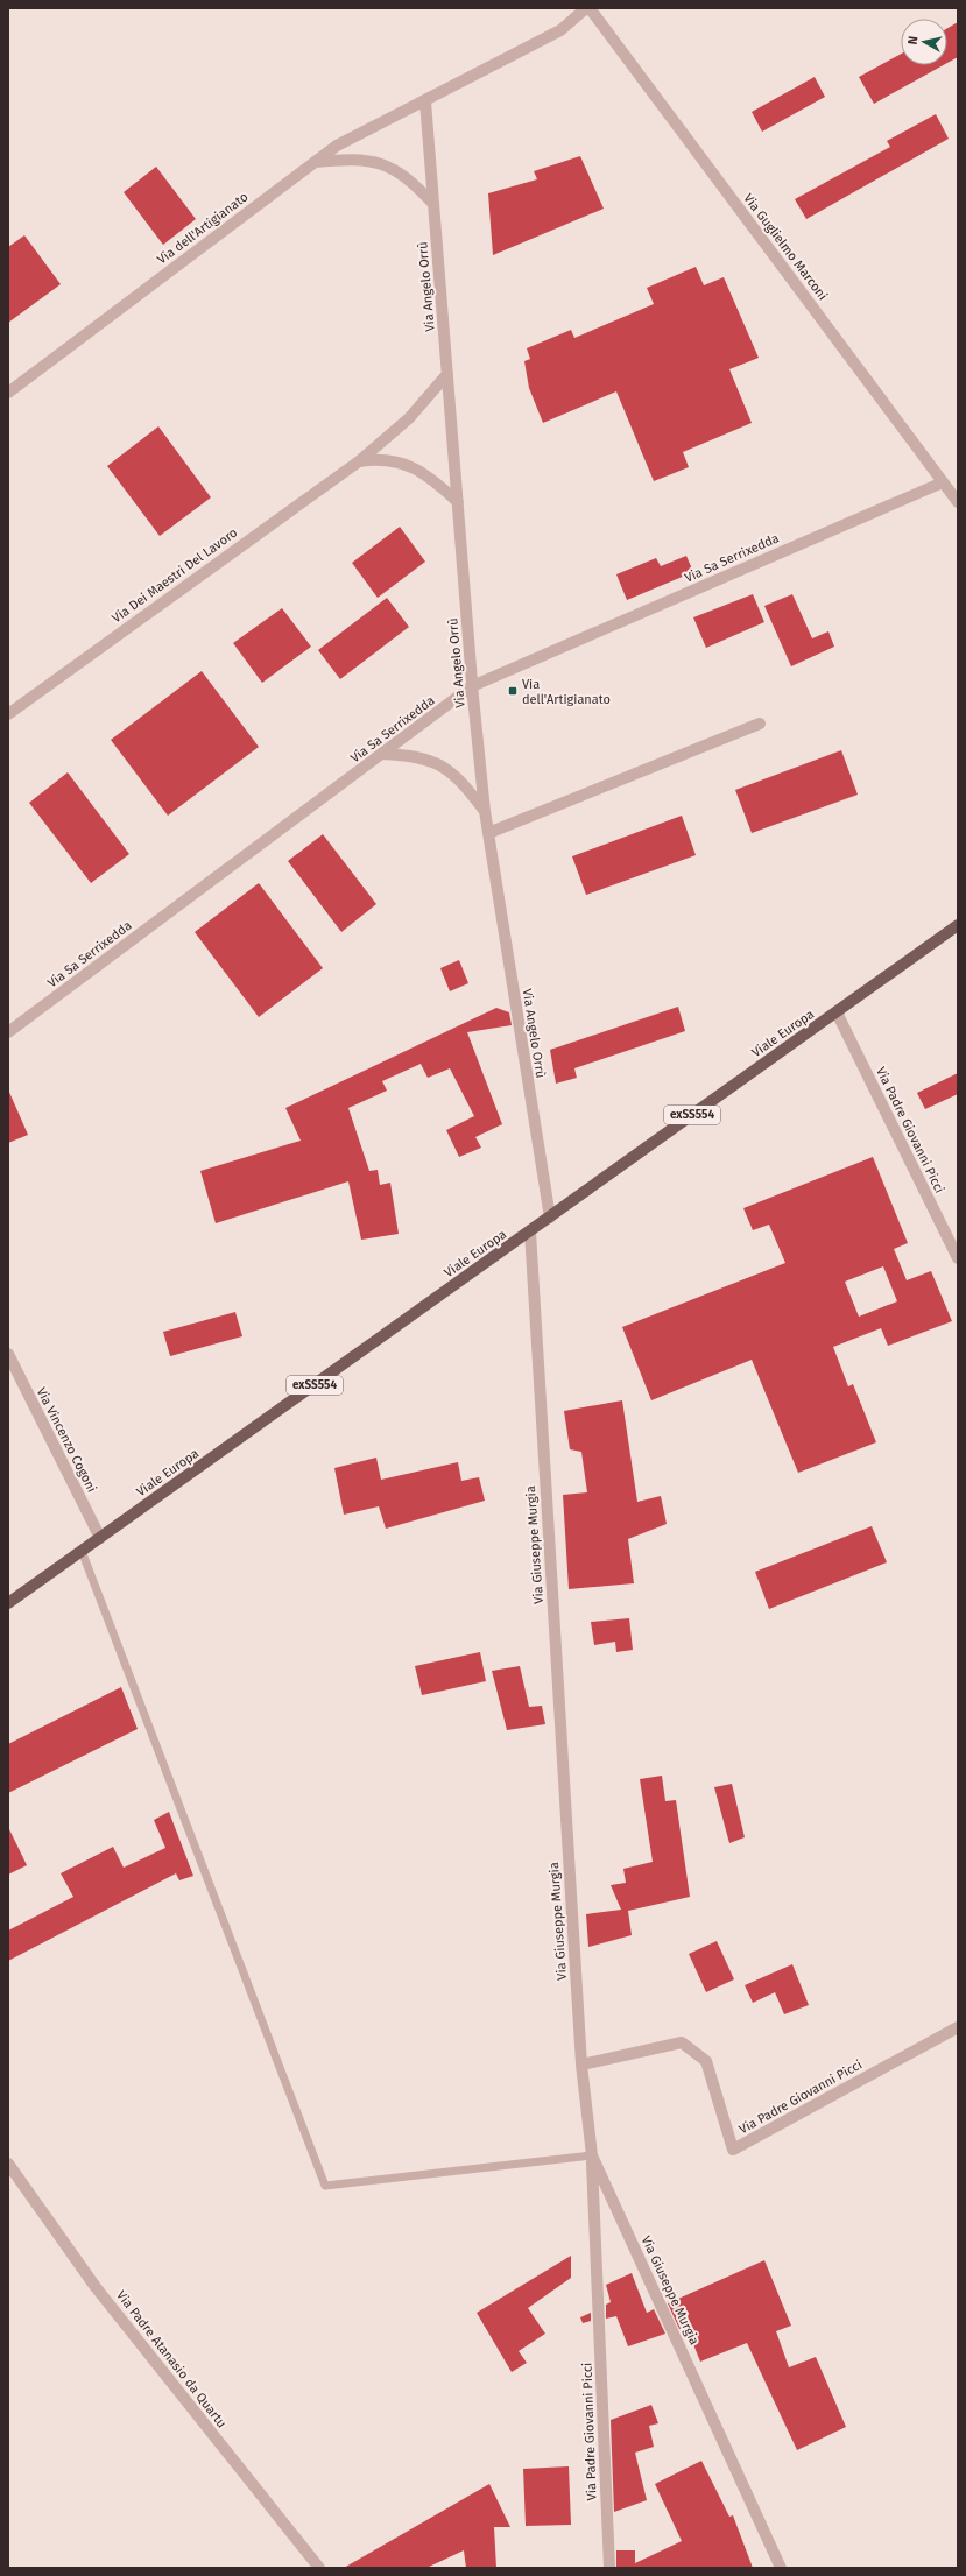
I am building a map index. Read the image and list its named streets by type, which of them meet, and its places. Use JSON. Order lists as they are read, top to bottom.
{
  "streets": {
    "main road": ["Viale Europa", "exSS554"],
    "street": [
      "Via dell'Artigianato",
      "Via Guglielmo Marconi",
      "Via Angelo Orrù",
      "Via Sa Serrixedda",
      "Via Dei Maestri Del Lavoro",
      "Via Padre Giovanni Picci",
      "Via Vincenzo Cogoni",
      "Via Giuseppe Murgia",
      "Via Padre Atanasio da Quartu"
    ]
  },
  "crossings": [
    ["Via dell'Artigianato", "Via Guglielmo Marconi"],
    ["Via dell'Artigianato", "Via Angelo Orrù"],
    ["Via Guglielmo Marconi", "Via Sa Serrixedda"],
    ["Via Angelo Orrù", "Via Sa Serrixedda"],
    ["Via Angelo Orrù", "Via Dei Maestri Del Lavoro"],
    ["Via Angelo Orrù", "Viale Europa"],
    ["Viale Europa", "Via Padre Giovanni Picci"],
    ["Viale Europa", "Via Vincenzo Cogoni"],
    ["Viale Europa", "Via Giuseppe Murgia"],
    ["Via Padre Giovanni Picci", "Via Giuseppe Murgia"]
  ],
  "places": {
    "transit": ["Via dell'Artigianato"]
  },
  "north": "left"
}
